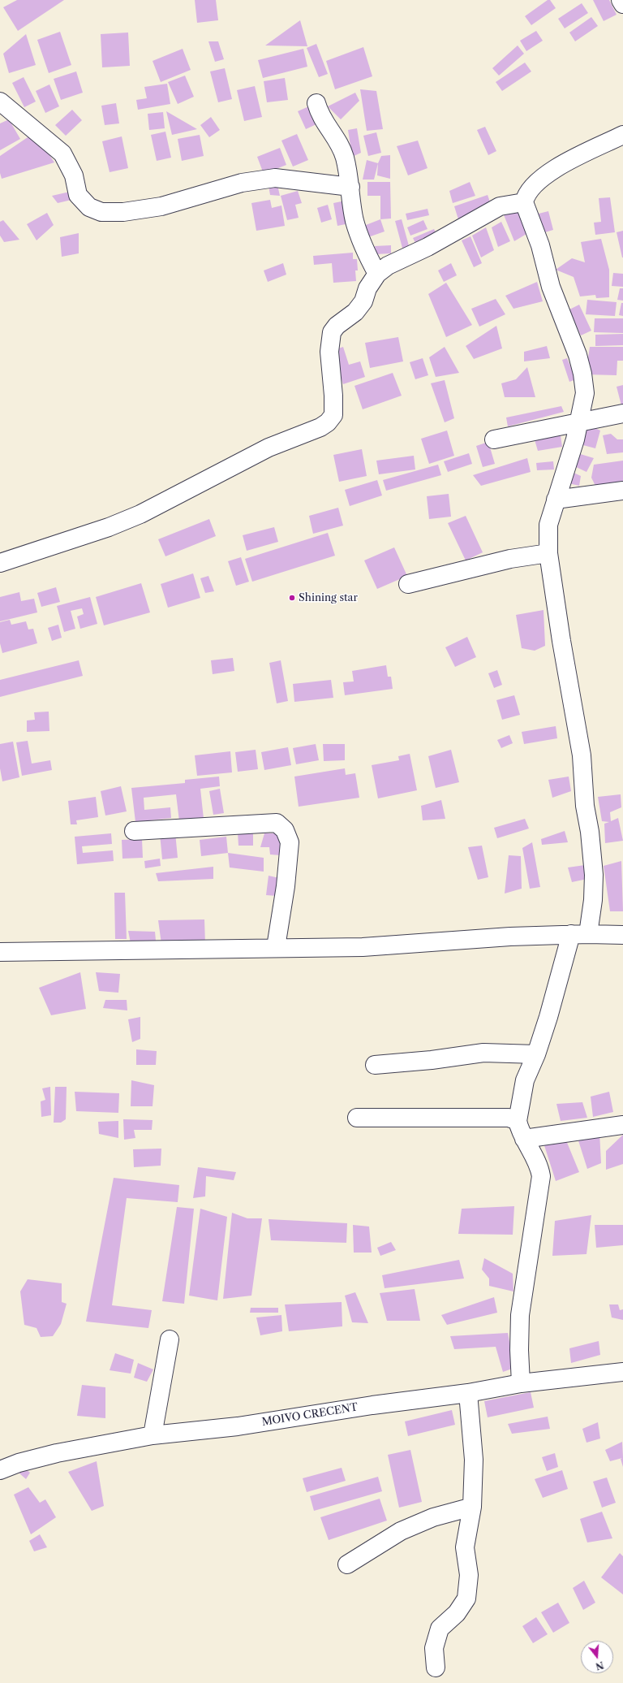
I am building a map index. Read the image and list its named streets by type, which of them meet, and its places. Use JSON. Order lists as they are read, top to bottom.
{
  "streets": {
    "street": ["MOIVO CRECENT"]
  },
  "places": ["Shining star"],
  "north": "bottom"
}
